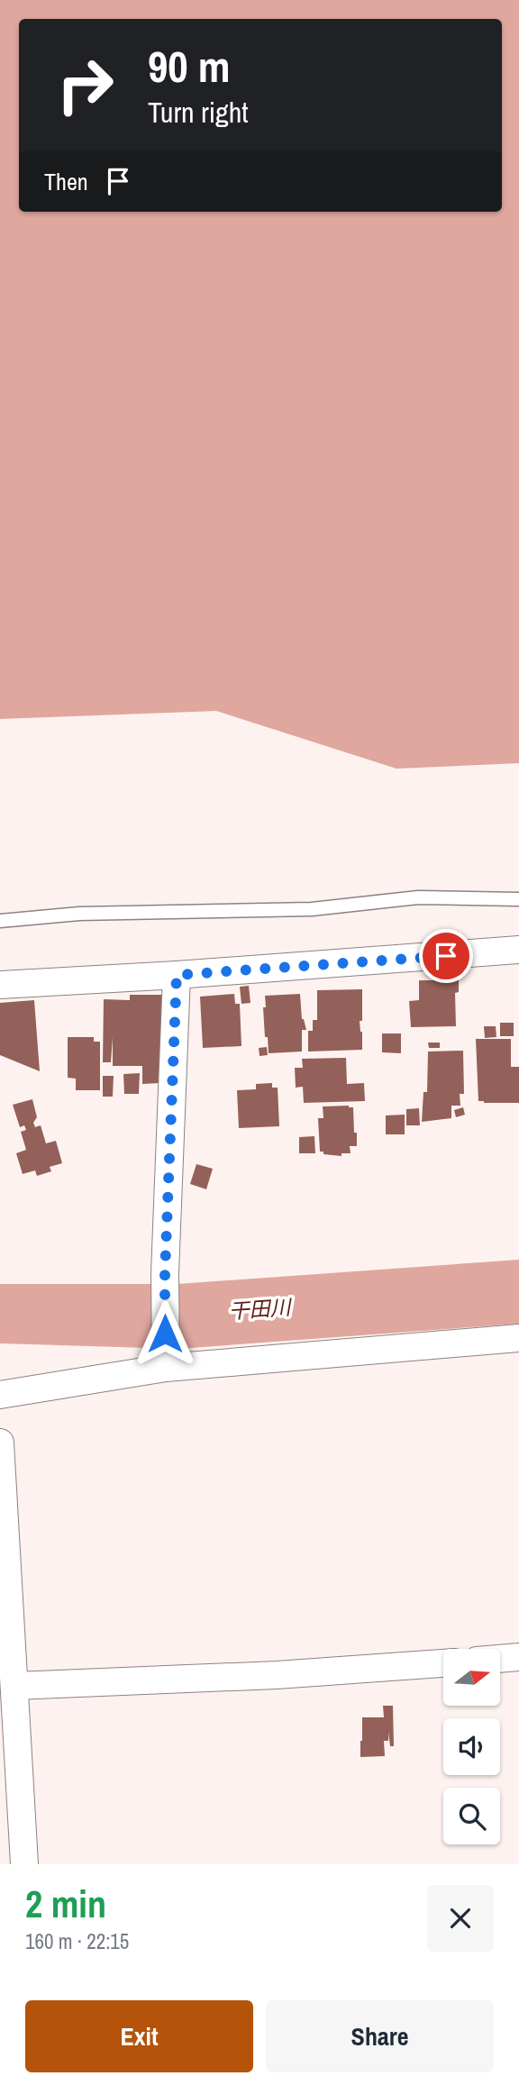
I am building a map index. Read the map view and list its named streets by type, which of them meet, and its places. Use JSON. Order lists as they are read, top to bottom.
{
  "water": ["干田川"],
  "north": "right",
  "page": {
    "turn": ["90 m", "Turn right"],
    "then": "Then",
    "heading": ["2 min", "160 m · 22:15"],
    "buttons": ["Exit", "Share"]
  }
}
